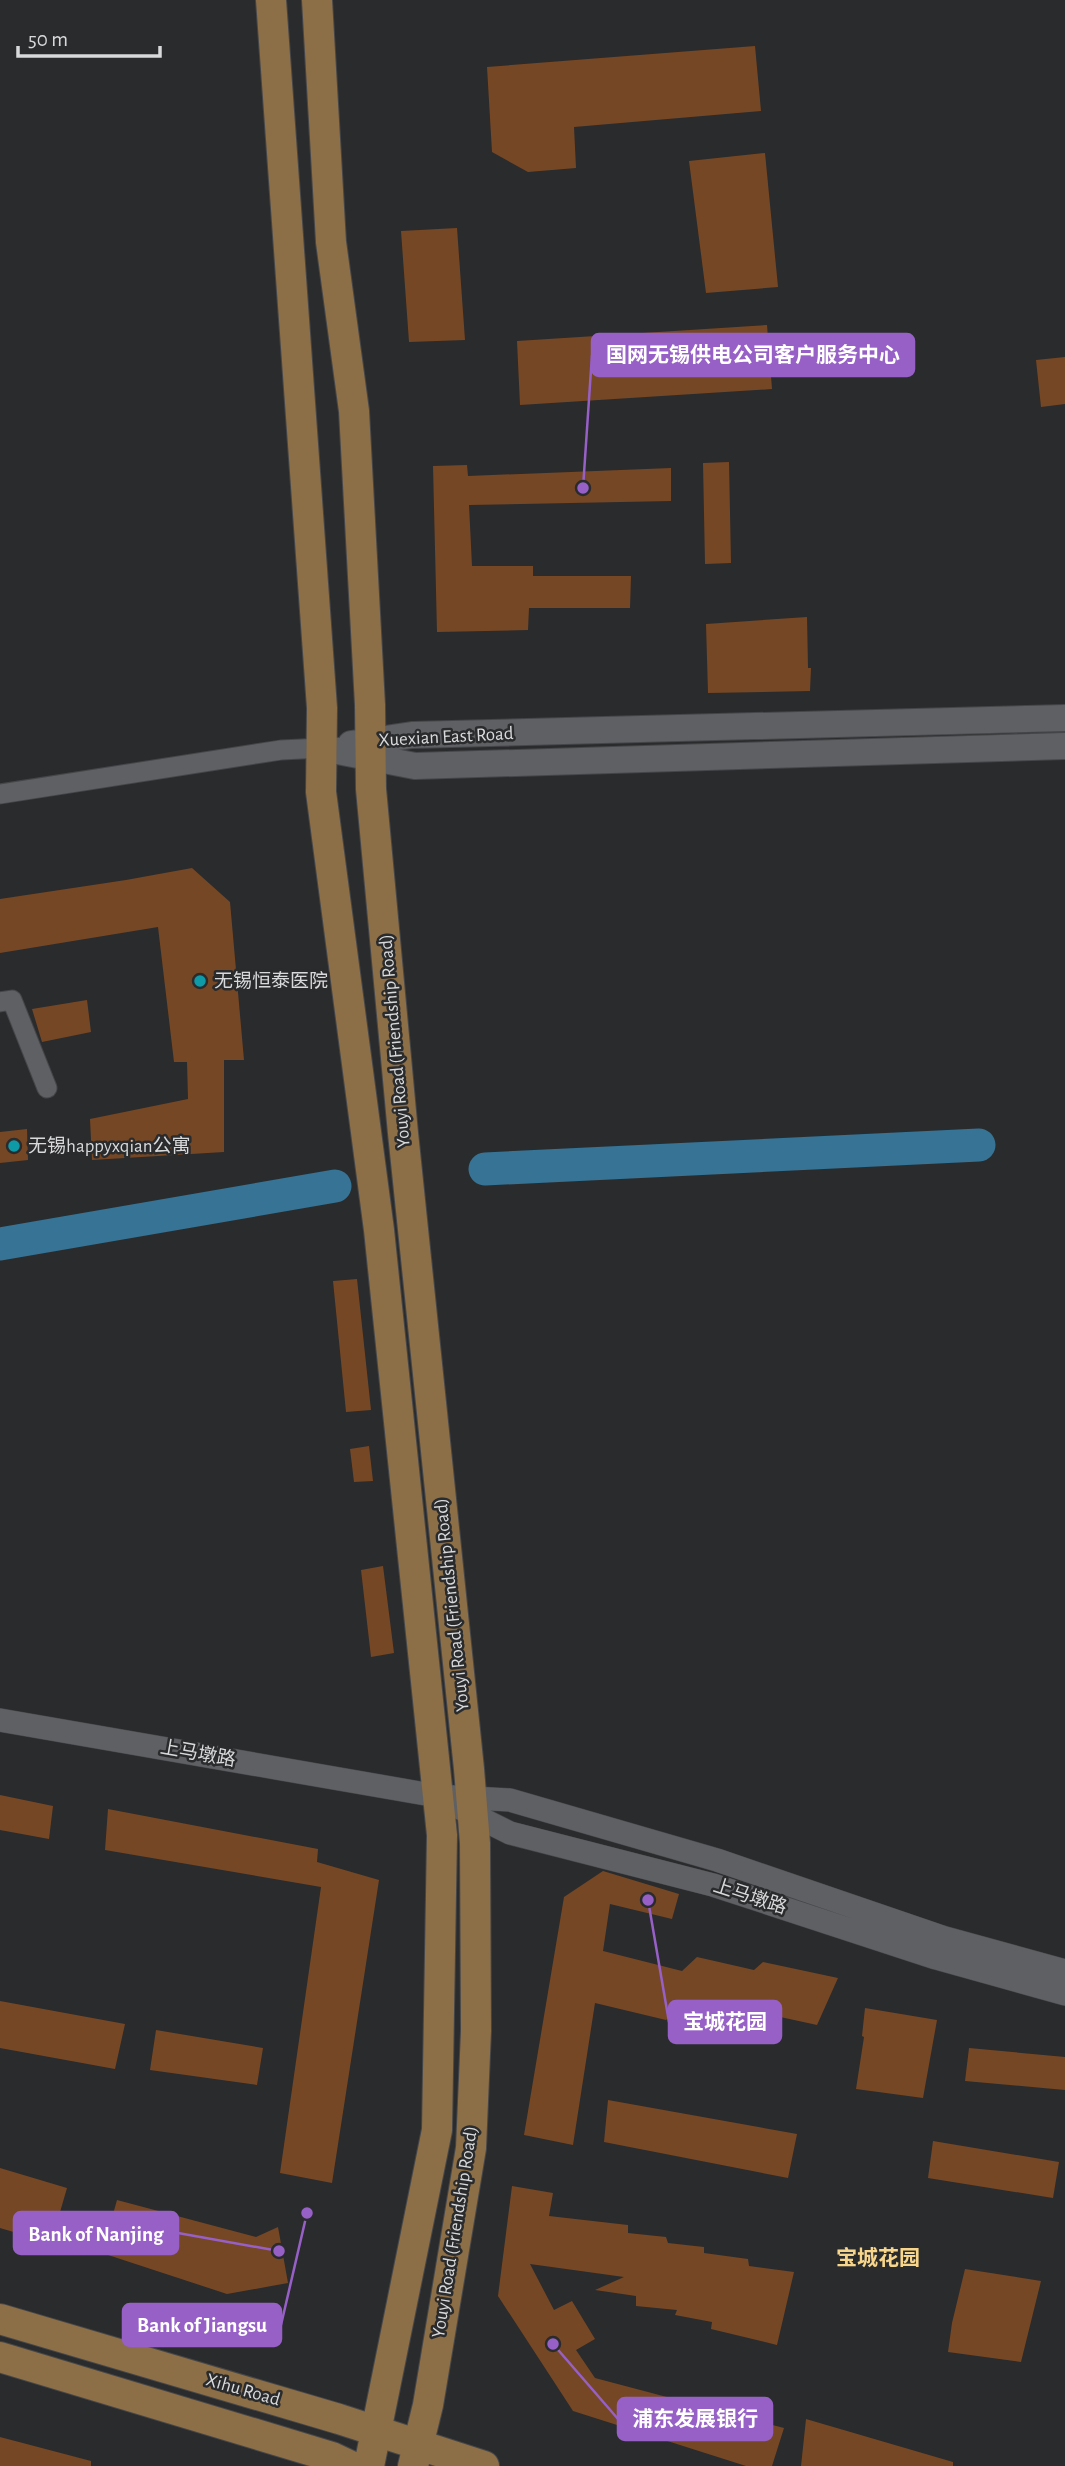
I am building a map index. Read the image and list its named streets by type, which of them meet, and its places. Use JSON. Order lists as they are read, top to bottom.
{
  "streets": {
    "main road": ["Xuexian East Road", "Youyi Road (Friendship Road)", "Xihu Road"],
    "street": ["上马墩路"]
  },
  "crossings": [
    ["Xuexian East Road", "Youyi Road (Friendship Road)"],
    ["Youyi Road (Friendship Road)", "上马墩路"],
    ["Youyi Road (Friendship Road)", "Xihu Road"]
  ],
  "districts": ["宝城花园"],
  "places": [
    "国网无锡供电公司客户服务中心",
    "无锡恒泰医院",
    "无锡happyxqian公寓",
    "宝城花园",
    "Bank of Jiangsu",
    "Bank of Nanjing",
    "浦东发展银行"
  ],
  "scale_bar": "50 m"
}
